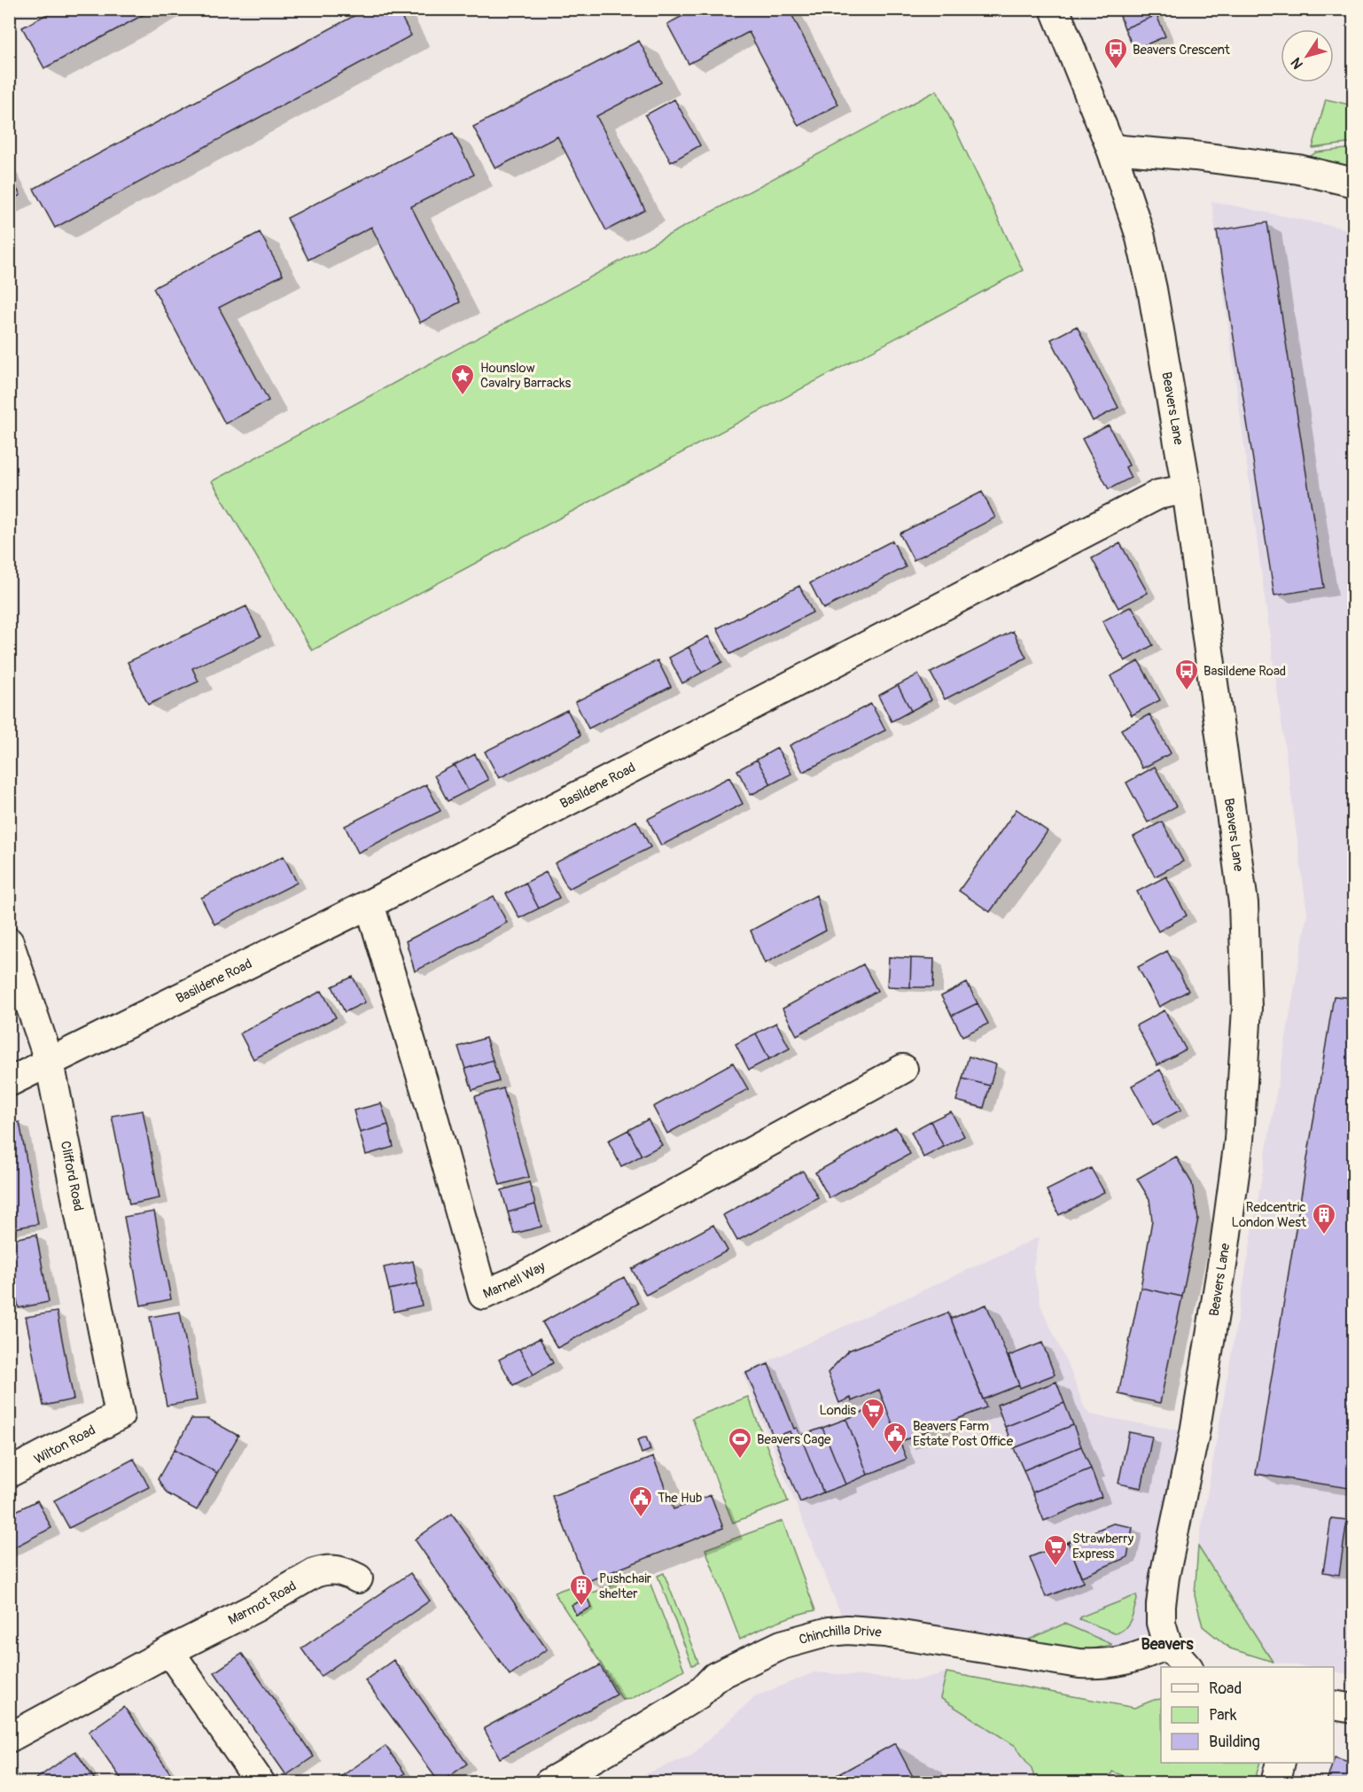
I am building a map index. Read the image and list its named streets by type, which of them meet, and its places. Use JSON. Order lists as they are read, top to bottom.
{
  "streets": {
    "street": [
      "Beavers Lane",
      "Basildene Road",
      "Clifford Road",
      "Marnell Way",
      "Wilton Road",
      "Marmot Road",
      "Chinchilla Drive"
    ]
  },
  "crossings": [
    ["Beavers Lane", "Basildene Road"],
    ["Beavers Lane", "Chinchilla Drive"],
    ["Basildene Road", "Clifford Road"],
    ["Basildene Road", "Marnell Way"],
    ["Clifford Road", "Wilton Road"]
  ],
  "districts": ["Beavers"],
  "places": {
    "bus stop": ["Beavers Crescent", "Basildene Road"],
    "place": ["Hounslow Cavalry Barracks"],
    "building": ["Redcentric London West", "Pushchair shelter"],
    "supermarket": ["Londis", "Strawberry Express"],
    "public building": ["Beavers Farm Estate Post Office", "The Hub"],
    "sports": ["Beavers Cage"]
  },
  "legend": ["Road", "Park", "Building"],
  "north": "bottom left"
}
